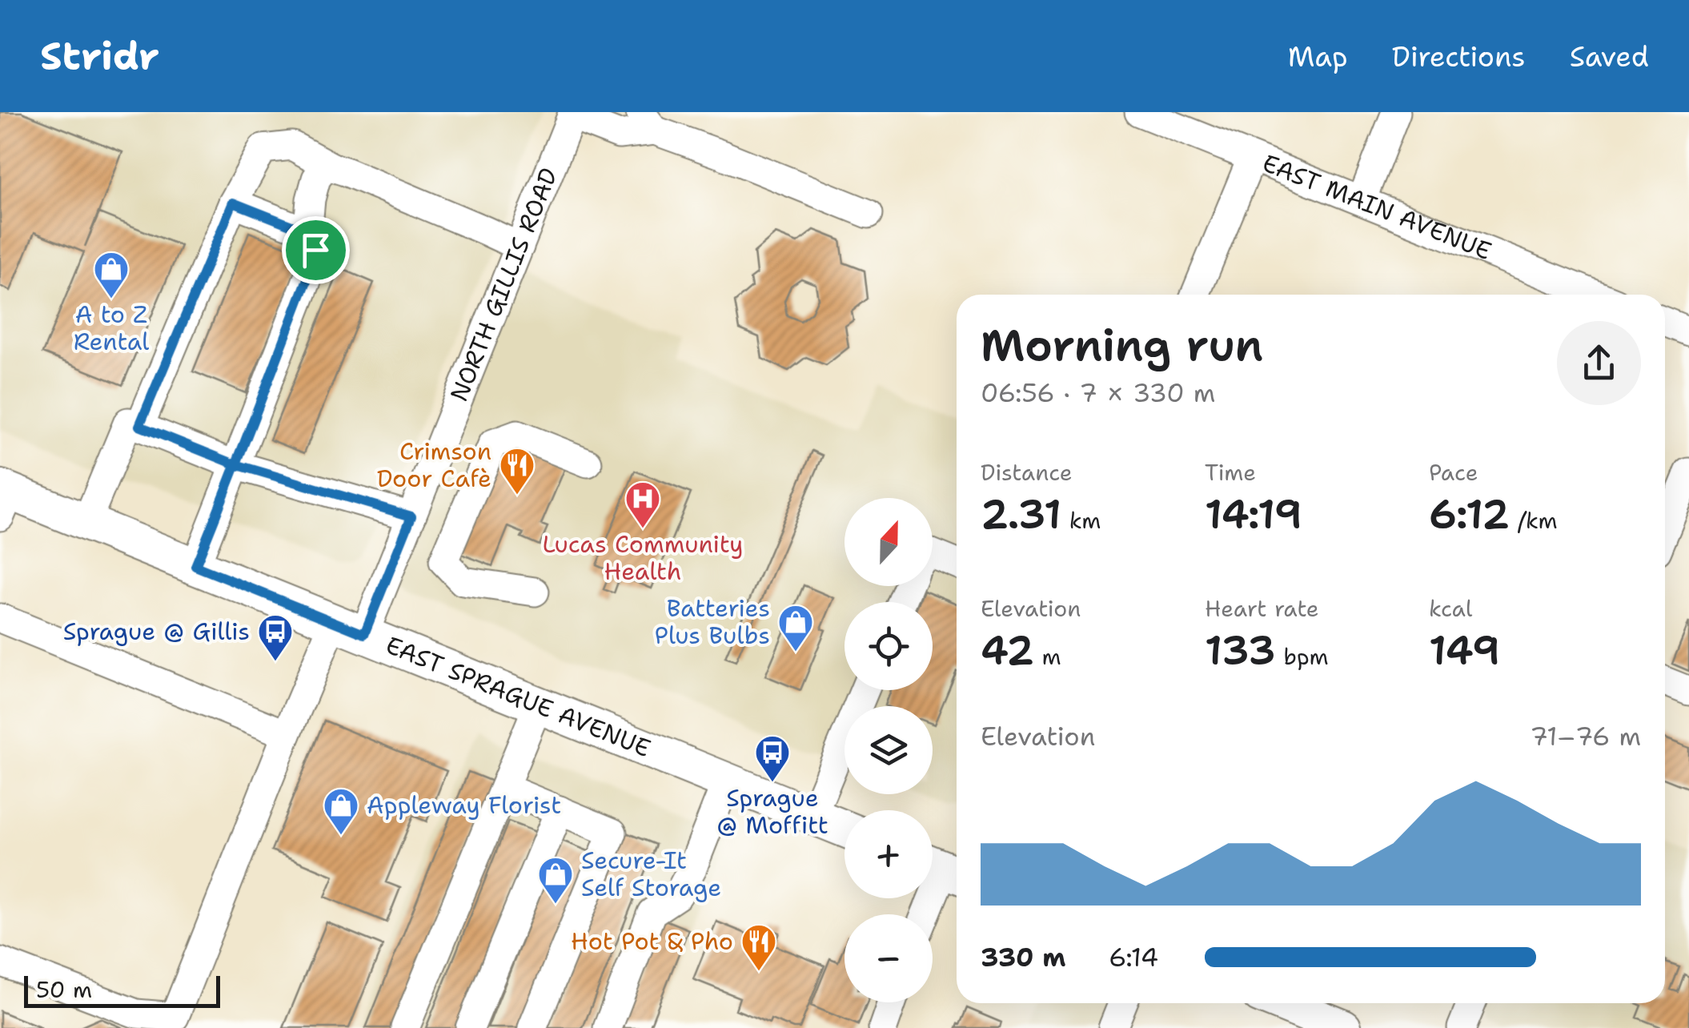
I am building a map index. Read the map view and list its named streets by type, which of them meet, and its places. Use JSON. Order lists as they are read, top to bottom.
{
  "streets": {
    "main road": ["EAST SPRAGUE AVENUE"],
    "street": ["EAST MAIN AVENUE", "NORTH GILLIS ROAD"]
  },
  "crossings": [
    ["NORTH GILLIS ROAD", "EAST SPRAGUE AVENUE"]
  ],
  "places": {
    "shop": [
      "A to Z Rental",
      "Batteries Plus Bulbs",
      "Appleway Florist",
      "Secure-It Self Storage"
    ],
    "restaurant": ["Crimson Door Cafè", "Hot Pot & Pho"],
    "hospital": ["Lucas Community Health"],
    "bus stop": ["Sprague @ Gillis", "Sprague @ Moffitt"]
  },
  "scale_bar": "50 m",
  "north": "top",
  "page": {
    "header": "Stridr",
    "nav": ["Map", "Directions", "Saved"],
    "heading": ["Morning run", "06:56 · 7 × 330 m"],
    "stats": [
      ["Distance", "2.31 km"],
      ["Time", "14:19"],
      ["Pace", "6:12 /km"],
      ["Elevation", "42 m"],
      ["Heart rate", "133 bpm"],
      ["kcal", "149"]
    ],
    "map_buttons": ["+", "−"],
    "chart": ["Elevation", "71–76 m"],
    "list": [
      {
        "name": "330 m",
        "note": "6:14"
      }
    ],
    "scale": "50 m"
  }
}
